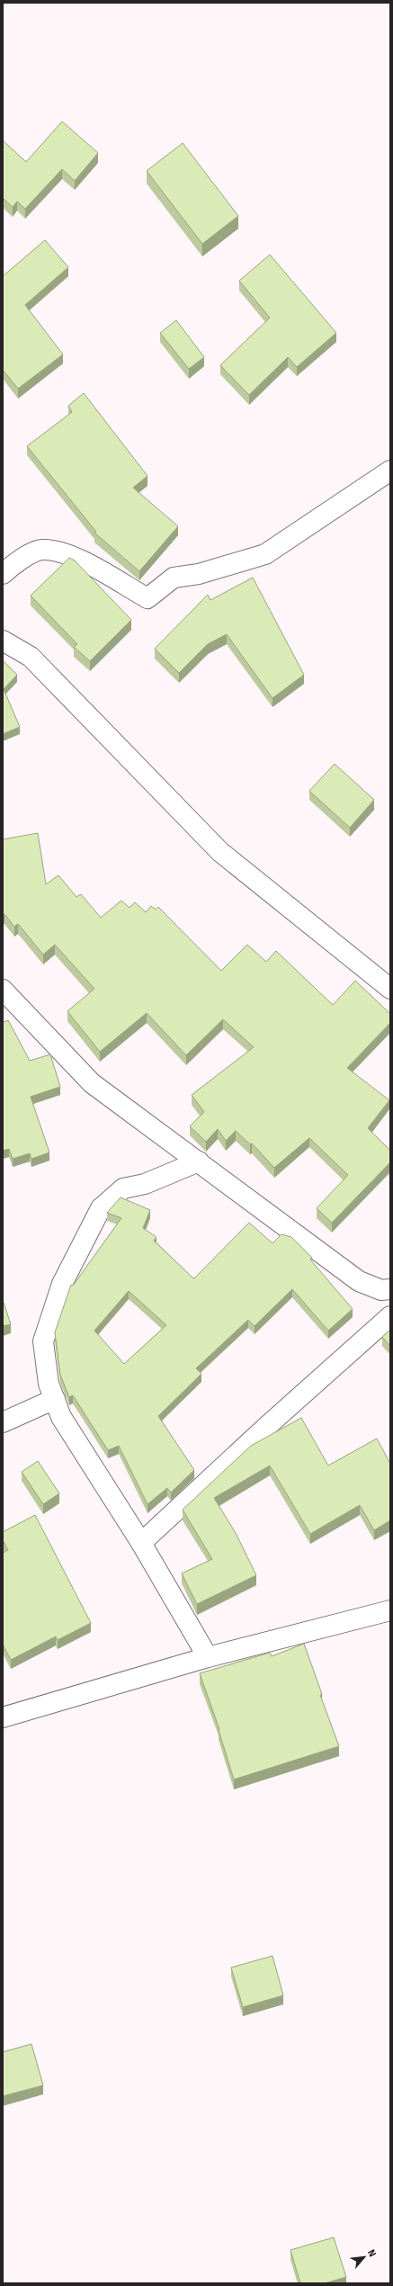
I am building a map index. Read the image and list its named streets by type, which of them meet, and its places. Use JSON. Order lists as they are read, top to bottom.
{
  "north": "top right"
}
